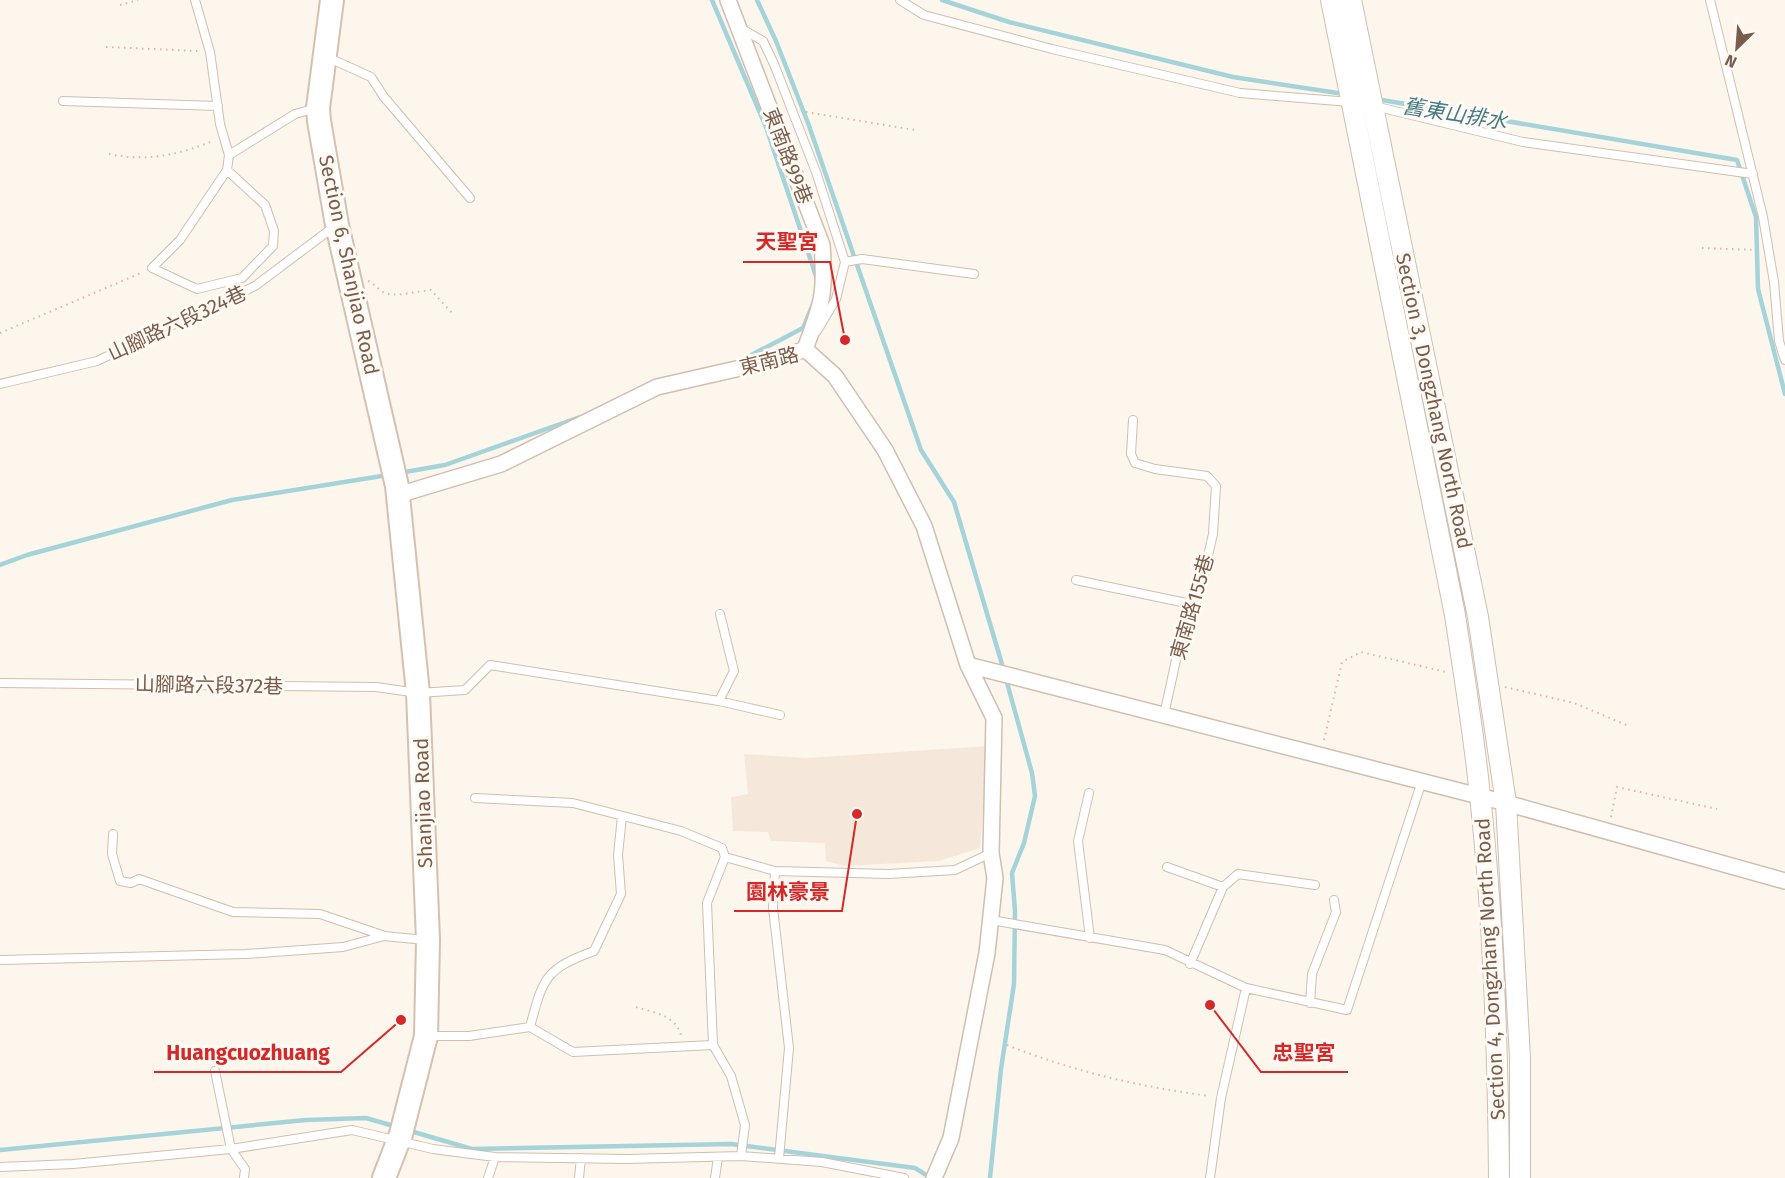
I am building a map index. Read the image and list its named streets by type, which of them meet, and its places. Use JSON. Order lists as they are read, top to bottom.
{
  "streets": {
    "main road": ["Section 6, Shanjiao Road", "Shanjiao Road"],
    "street": [
      "東南路99巷",
      "東南路",
      "Section 3, Dongzhang North Road",
      "Section 4, Dongzhang North Road"
    ],
    "lane": ["山腳路六段324巷", "東南路155巷", "山腳路六段372巷"]
  },
  "crossings": [
    ["東南路99巷", "東南路"],
    ["Section 6, Shanjiao Road", "山腳路六段324巷"],
    ["Section 6, Shanjiao Road", "東南路"],
    ["Section 6, Shanjiao Road", "Shanjiao Road"],
    ["東南路", "Shanjiao Road"],
    ["Section 3, Dongzhang North Road", "Section 4, Dongzhang North Road"],
    ["山腳路六段372巷", "Shanjiao Road"]
  ],
  "water": ["舊東山排水"],
  "places": [
    "天聖宮",
    "園林豪景",
    "忠聖宮",
    "Huangcuozhuang"
  ],
  "north": "bottom left"
}
